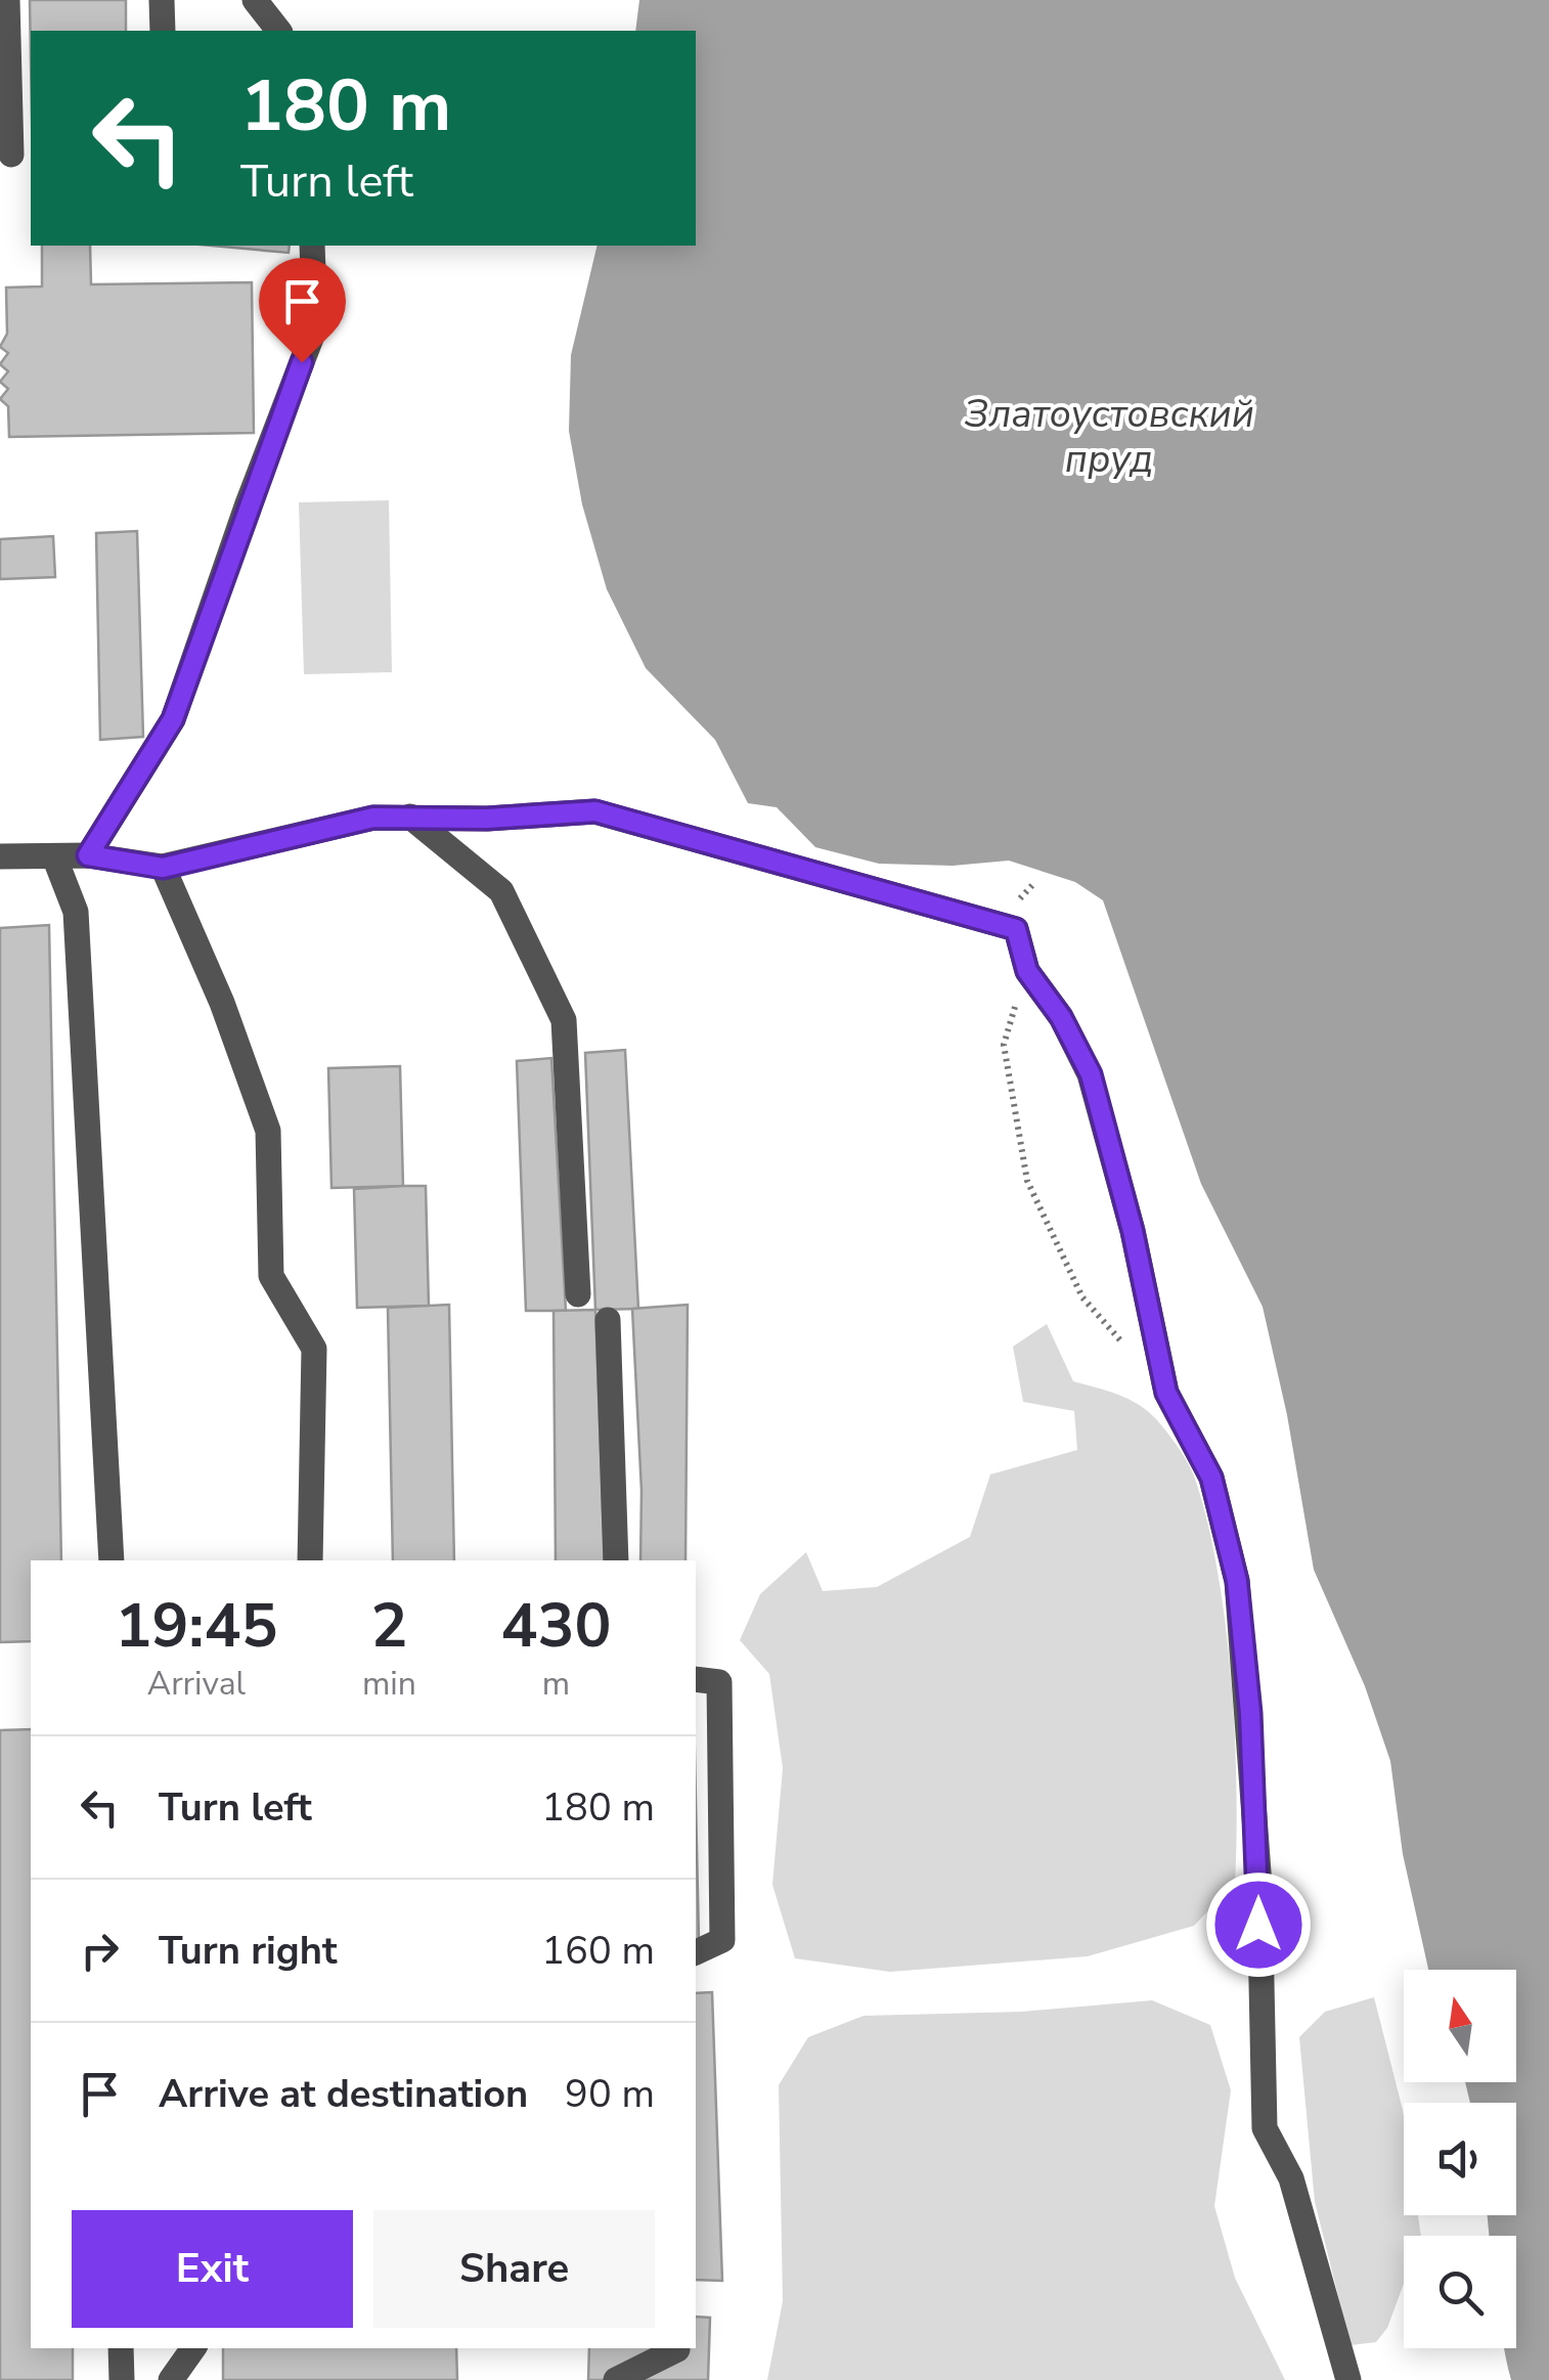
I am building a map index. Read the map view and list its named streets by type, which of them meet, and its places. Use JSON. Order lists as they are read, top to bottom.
{
  "water": ["Златоустовский пруд"],
  "north": "top",
  "page": {
    "turn": ["180 m", "Turn left"],
    "eta": [
      "19:45",
      "Arrival",
      "2",
      "min",
      "430",
      "m"
    ],
    "list": [
      {
        "name": "Turn left",
        "value": "180 m"
      },
      {
        "name": "Turn right",
        "value": "160 m"
      },
      {
        "name": "Arrive at destination",
        "value": "90 m"
      }
    ],
    "buttons": ["Exit", "Share"]
  }
}
